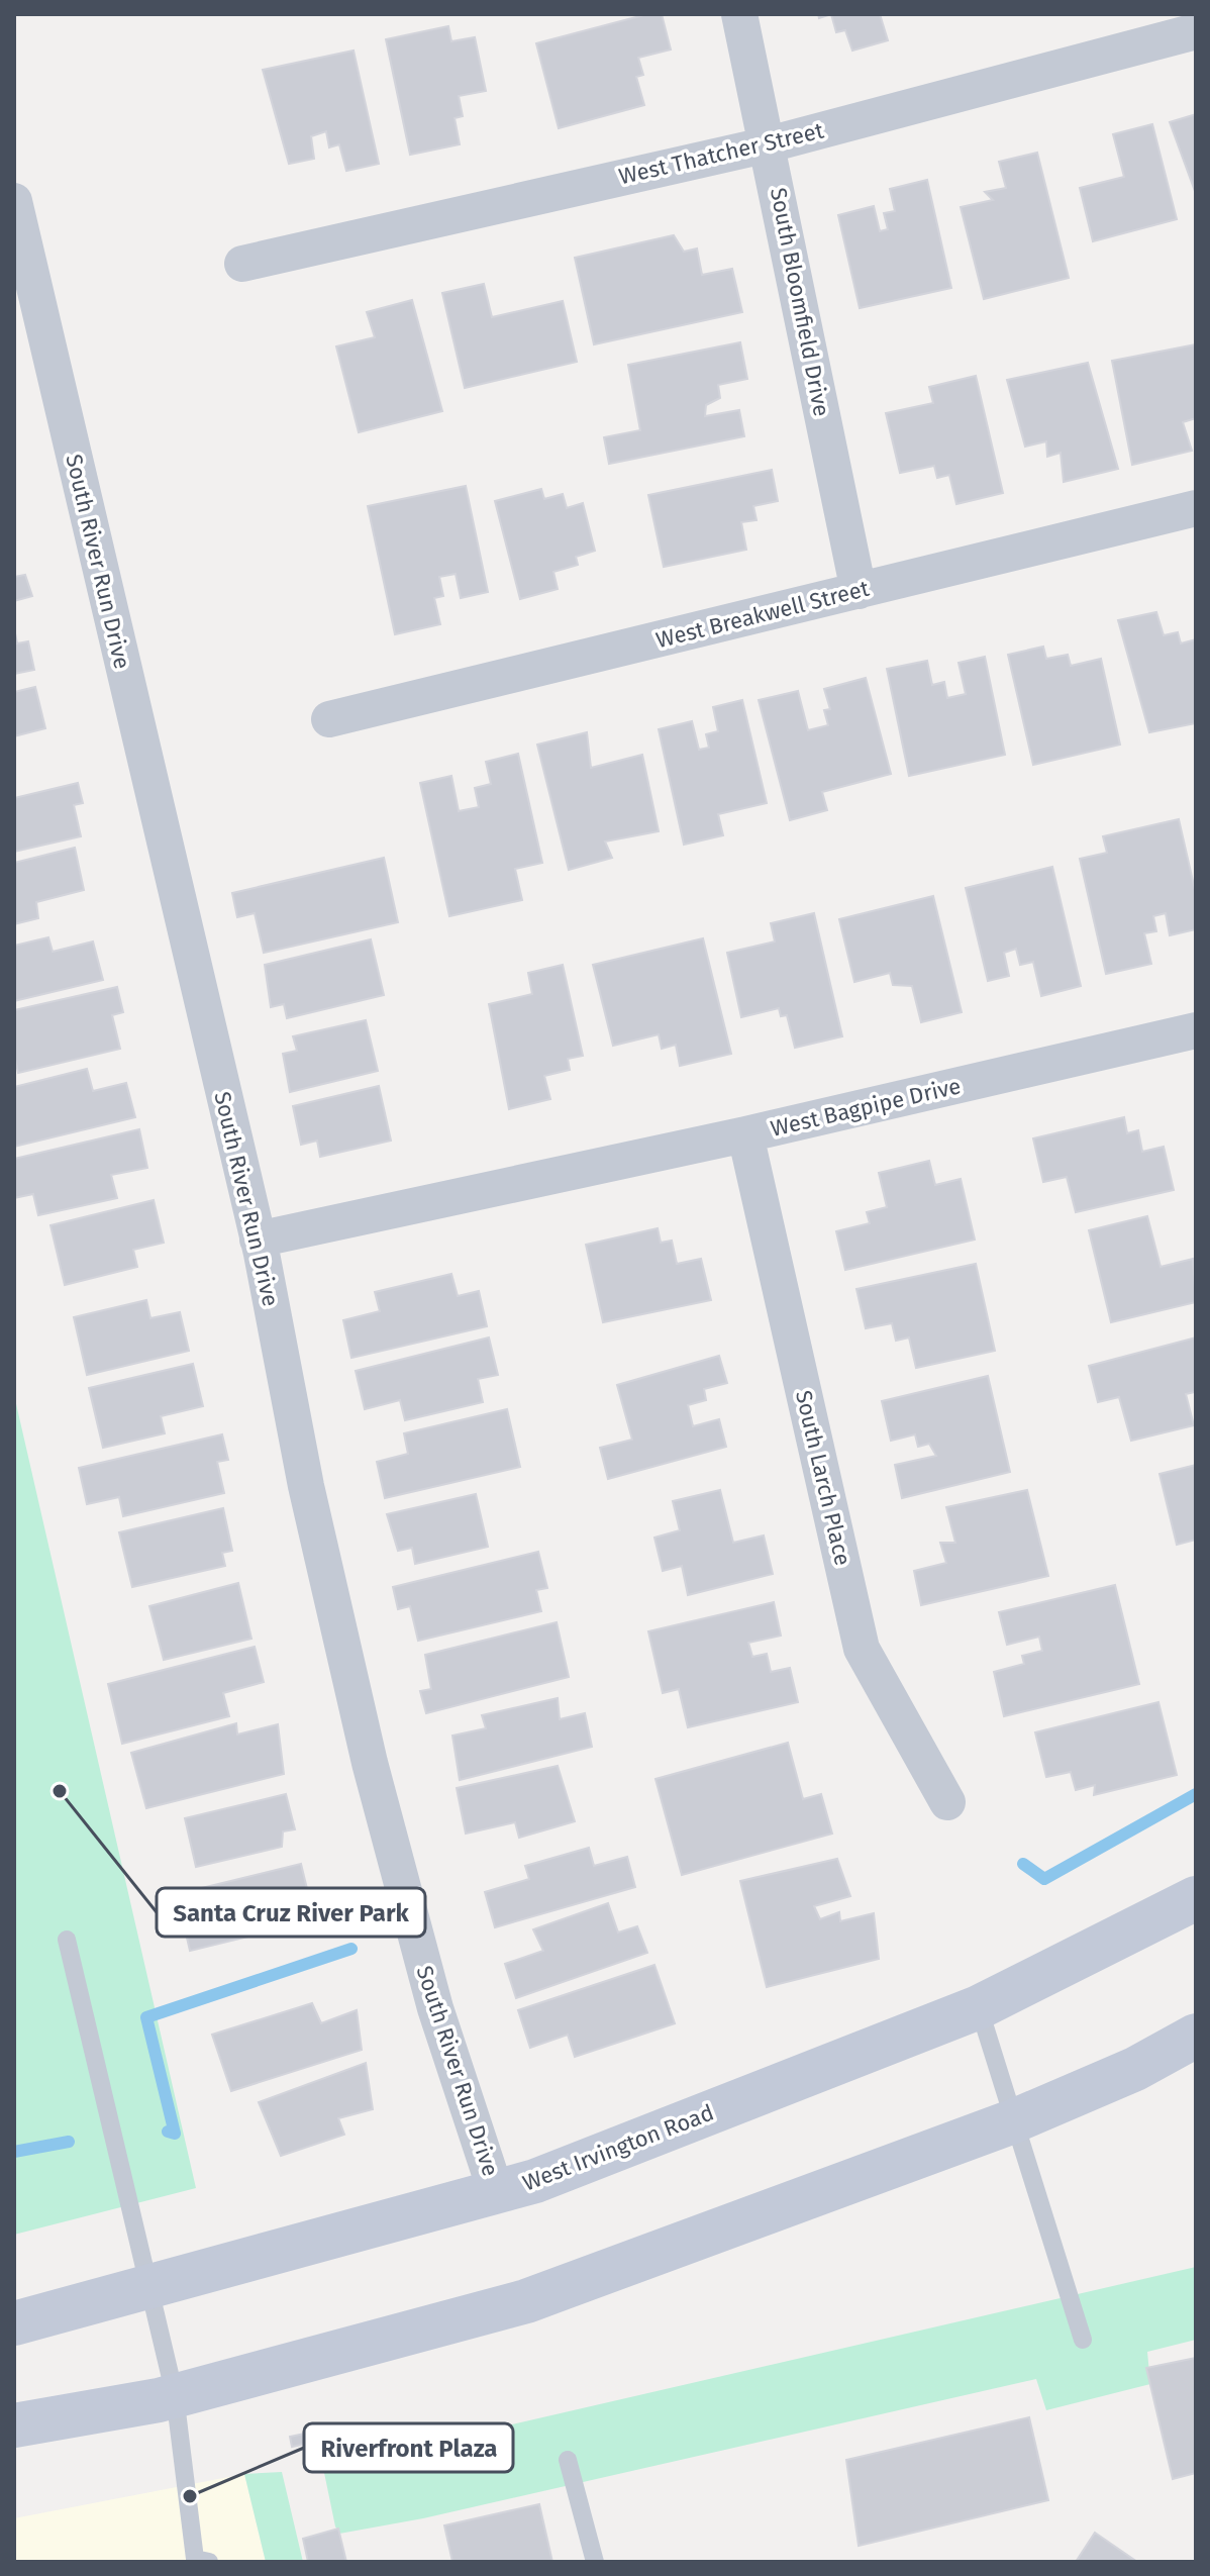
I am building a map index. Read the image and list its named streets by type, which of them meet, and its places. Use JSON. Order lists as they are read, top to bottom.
{
  "streets": {
    "main road": ["West Irvington Road"],
    "street": [
      "West Thatcher Street",
      "South Bloomfield Drive",
      "South River Run Drive",
      "West Breakwell Street",
      "West Bagpipe Drive",
      "South Larch Place"
    ]
  },
  "crossings": [
    ["West Thatcher Street", "South Bloomfield Drive"],
    ["South Bloomfield Drive", "West Breakwell Street"],
    ["South River Run Drive", "West Bagpipe Drive"],
    ["South River Run Drive", "West Irvington Road"],
    ["West Bagpipe Drive", "South Larch Place"]
  ],
  "places": ["Santa Cruz River Park", "Riverfront Plaza"]
}
